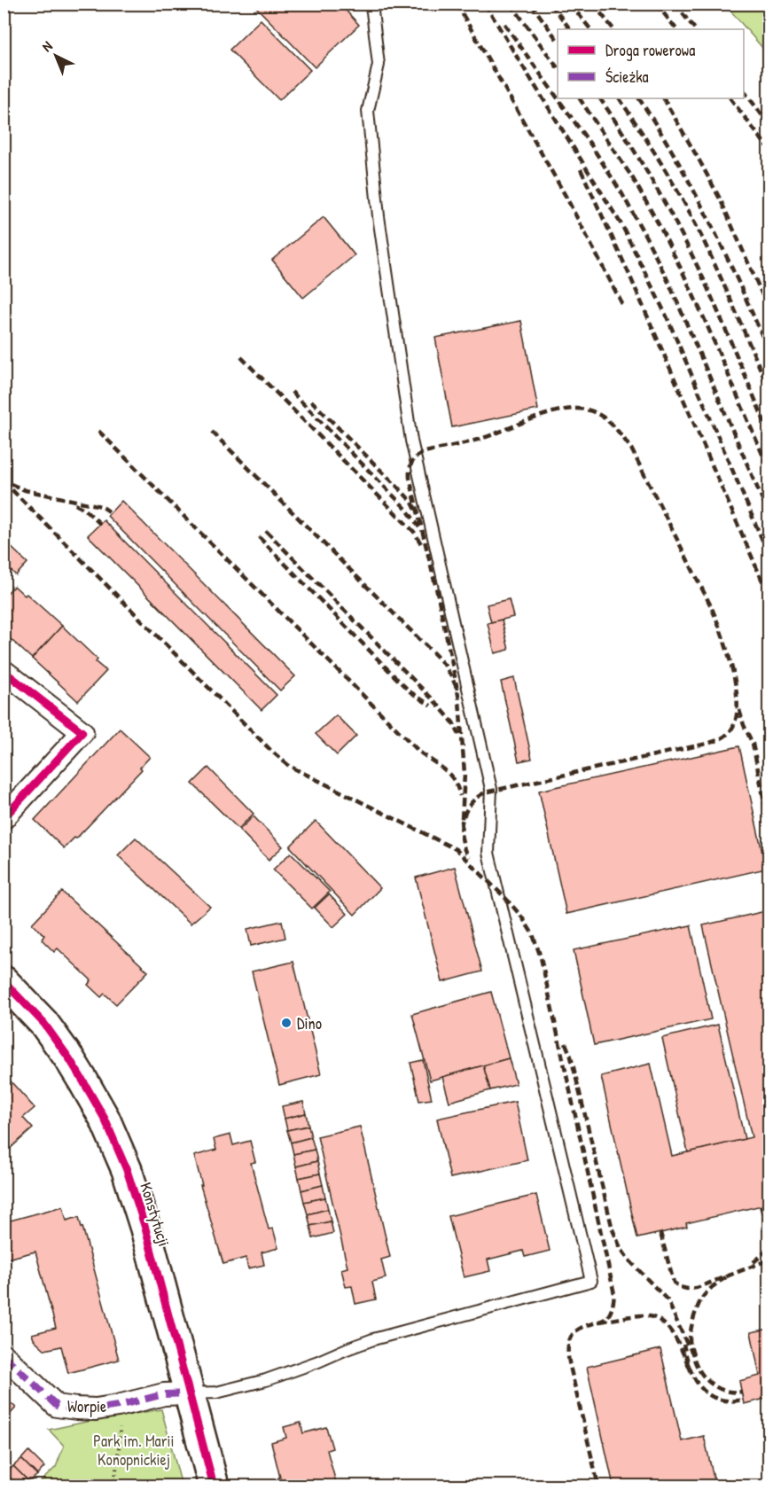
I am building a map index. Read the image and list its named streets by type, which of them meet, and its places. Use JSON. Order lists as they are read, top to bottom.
{
  "streets": {
    "street": ["Konstytucji", "Worpie"]
  },
  "crossings": [
    ["Konstytucji", "Worpie"]
  ],
  "parks": ["Park im. Marii Konopnickiej"],
  "places": ["Dino"],
  "legend": ["Droga rowerowa", "Ścieżka"],
  "north": "top left"
}
